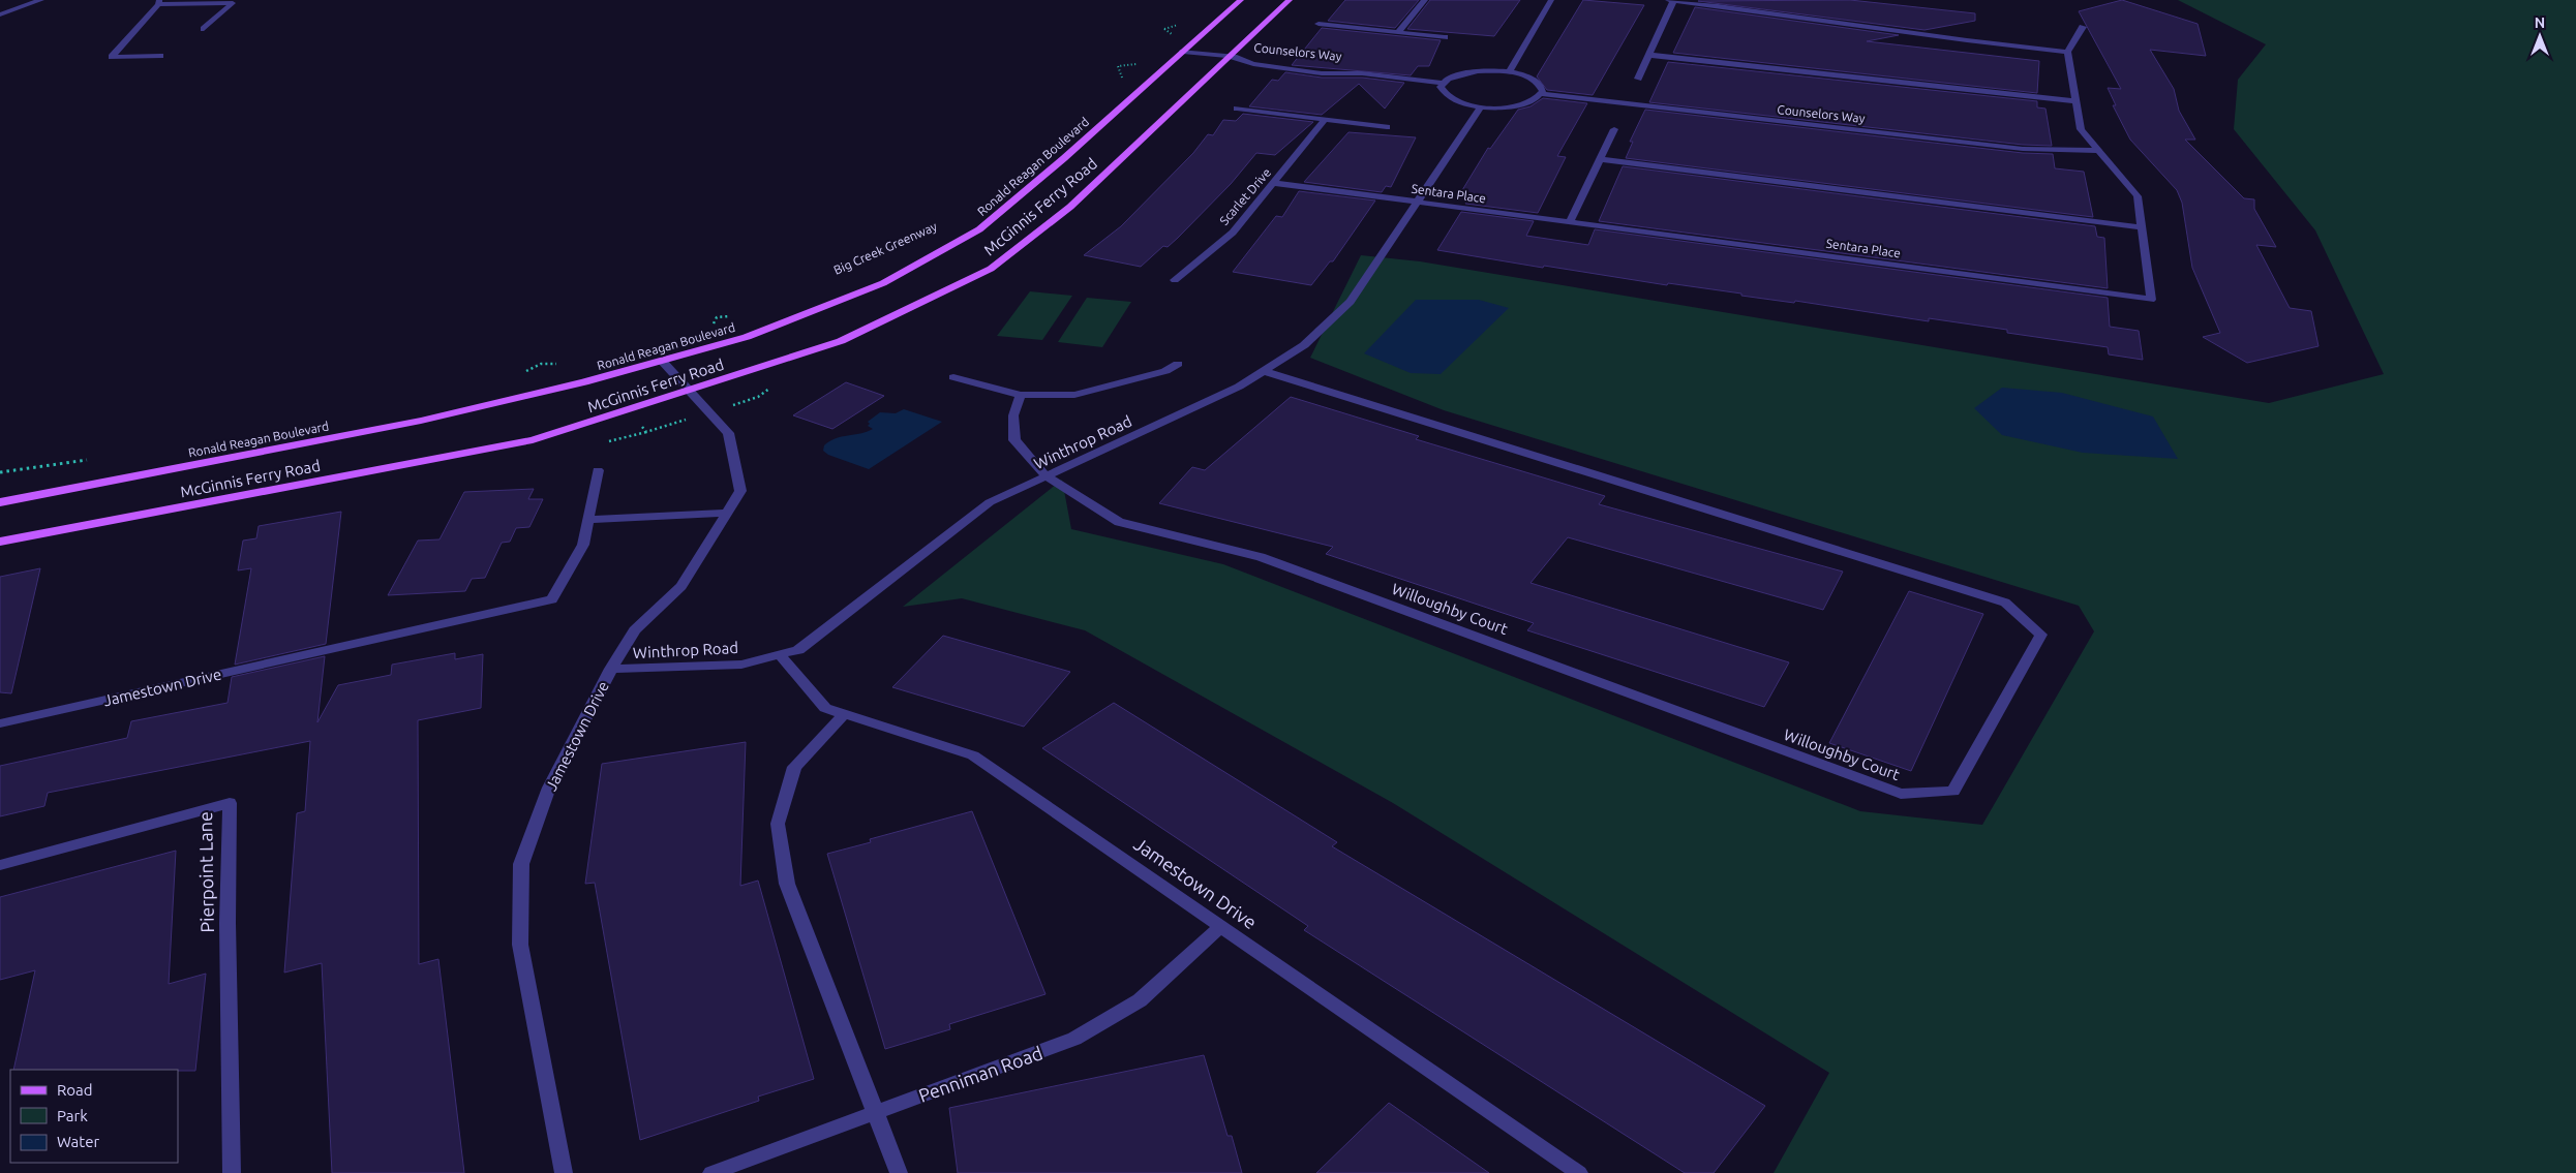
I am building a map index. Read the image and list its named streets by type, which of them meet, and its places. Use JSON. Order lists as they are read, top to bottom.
{
  "streets": {
    "main road": ["Ronald Reagan Boulevard", "McGinnis Ferry Road"],
    "street": [
      "Counselors Way",
      "Sentara Place",
      "Scarlet Drive",
      "Winthrop Road",
      "Willoughby Court",
      "Jamestown Drive",
      "Pierpoint Lane",
      "Penniman Road"
    ]
  },
  "crossings": [
    ["Counselors Way", "Ronald Reagan Boulevard"],
    ["Counselors Way", "Sentara Place"],
    ["Counselors Way", "McGinnis Ferry Road"],
    ["Ronald Reagan Boulevard", "Jamestown Drive"],
    ["Sentara Place", "Scarlet Drive"],
    ["Sentara Place", "Winthrop Road"],
    ["McGinnis Ferry Road", "Jamestown Drive"],
    ["Winthrop Road", "Willoughby Court"],
    ["Winthrop Road", "Jamestown Drive"],
    ["Jamestown Drive", "Penniman Road"]
  ],
  "legend": ["Road", "Park", "Water"],
  "north": "top"
}
